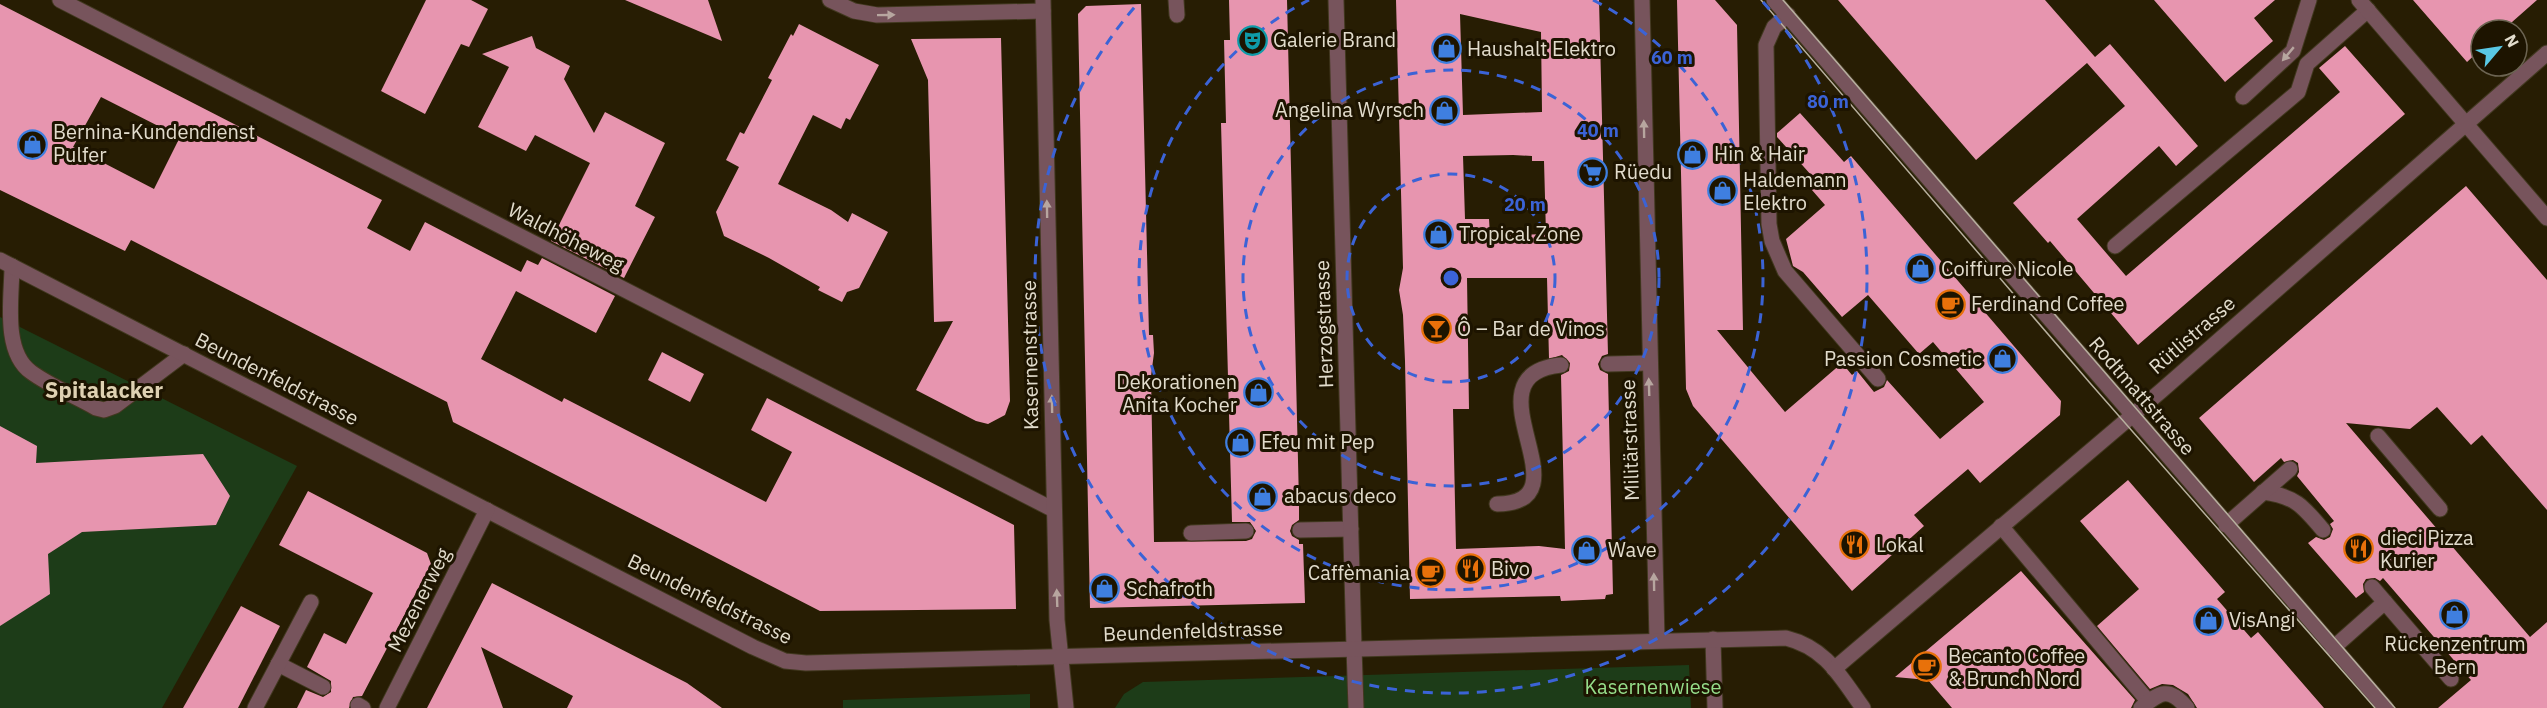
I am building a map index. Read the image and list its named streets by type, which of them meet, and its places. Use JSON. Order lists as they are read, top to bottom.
{
  "streets": {
    "street": [
      "Waldhöheweg",
      "Herzogstrasse",
      "Rütlistrasse",
      "Kasernenstrasse",
      "Beundenfeldstrasse",
      "Rodtmattstrasse",
      "Militärstrasse",
      "Mezenerweg"
    ]
  },
  "crossings": [
    ["Waldhöheweg", "Kasernenstrasse"],
    ["Herzogstrasse", "Beundenfeldstrasse"],
    ["Rütlistrasse", "Rodtmattstrasse"],
    ["Kasernenstrasse", "Beundenfeldstrasse"],
    ["Beundenfeldstrasse", "Militärstrasse"],
    ["Beundenfeldstrasse", "Mezenerweg"]
  ],
  "one_way": ["Kasernenstrasse", "Militärstrasse"],
  "districts": ["Spitalacker"],
  "parks": ["Kasernenwiese"],
  "places": {
    "theatre": ["Galerie Brand"],
    "shop": [
      "Haushalt Elektro",
      "Angelina Wyrsch",
      "Bernina-Kundendienst Pulfer",
      "Hin & Hair",
      "Haldemann Elektro",
      "Tropical Zone",
      "Coiffure Nicole",
      "Passion Cosmetic",
      "Dekorationen Anita Kocher",
      "Efeu mit Pep",
      "abacus deco",
      "Wave",
      "Schafroth",
      "Rückenzentrum Bern",
      "VisAngi"
    ],
    "supermarket": ["Rüedu"],
    "cafe": ["Ferdinand Coffee", "Caffèmania", "Becanto Coffee & Brunch Nord"],
    "bar": ["Ô – Bar de Vinos"],
    "restaurant": ["Lokal", "dieci Pizza Kurier", "Bivo"]
  },
  "north": "top right",
  "rings": [
    "60 m",
    "80 m",
    "40 m",
    "20 m"
  ]
}
